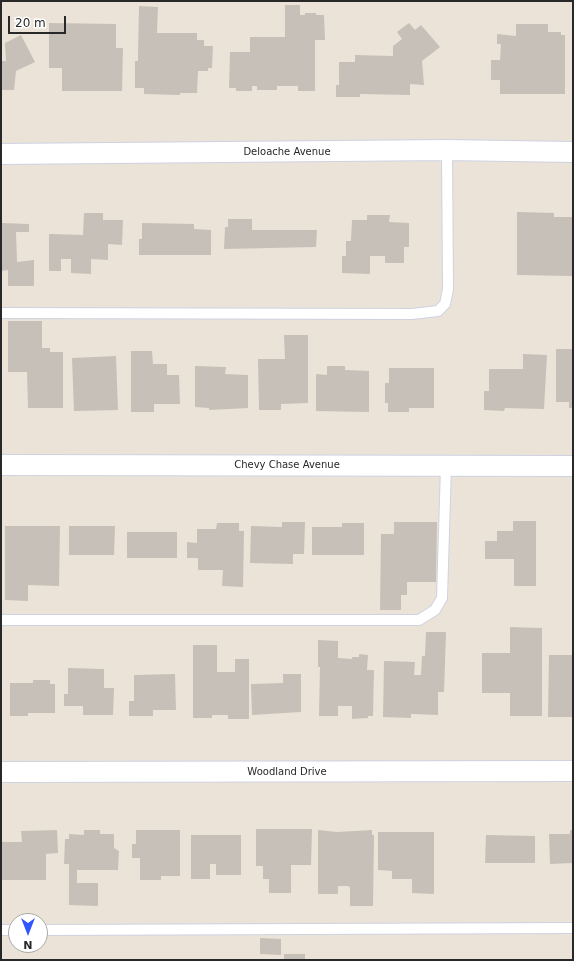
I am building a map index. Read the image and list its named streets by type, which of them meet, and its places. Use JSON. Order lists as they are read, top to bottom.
{
  "streets": {
    "street": ["Deloache Avenue", "Chevy Chase Avenue", "Woodland Drive"]
  },
  "scale_bar": "20 m",
  "north": "bottom"
}
